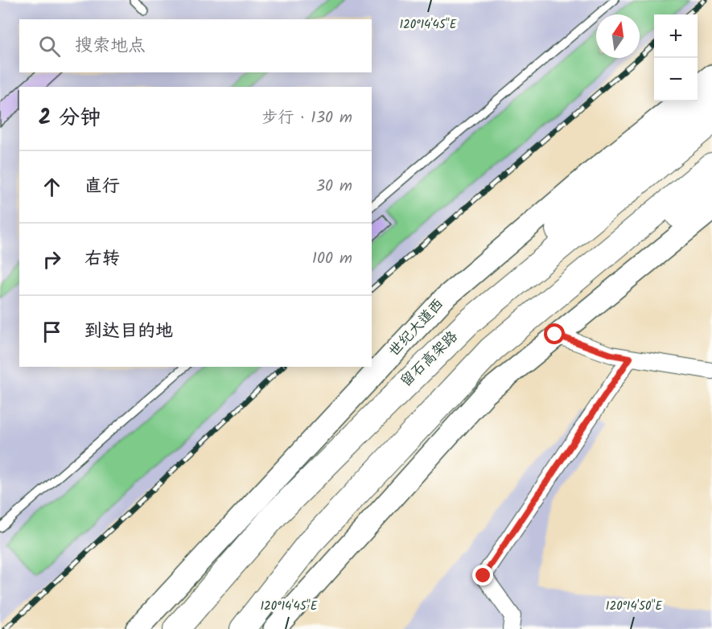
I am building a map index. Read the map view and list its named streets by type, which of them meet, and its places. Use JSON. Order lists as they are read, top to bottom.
{
  "streets": {
    "highway": ["留石高架路"],
    "main road": ["世纪大道西"]
  },
  "north": "top",
  "page": {
    "map_buttons": ["+", "−"],
    "search": "搜索地点",
    "heading": ["2 分钟", "步行 · 130 m"],
    "list": [
      ["直行", "30 m"],
      ["右转", "100 m"],
      "到达目的地"
    ]
  },
  "coordinates": ["120°14'45\"E", "120°14'50\"E"]
}
